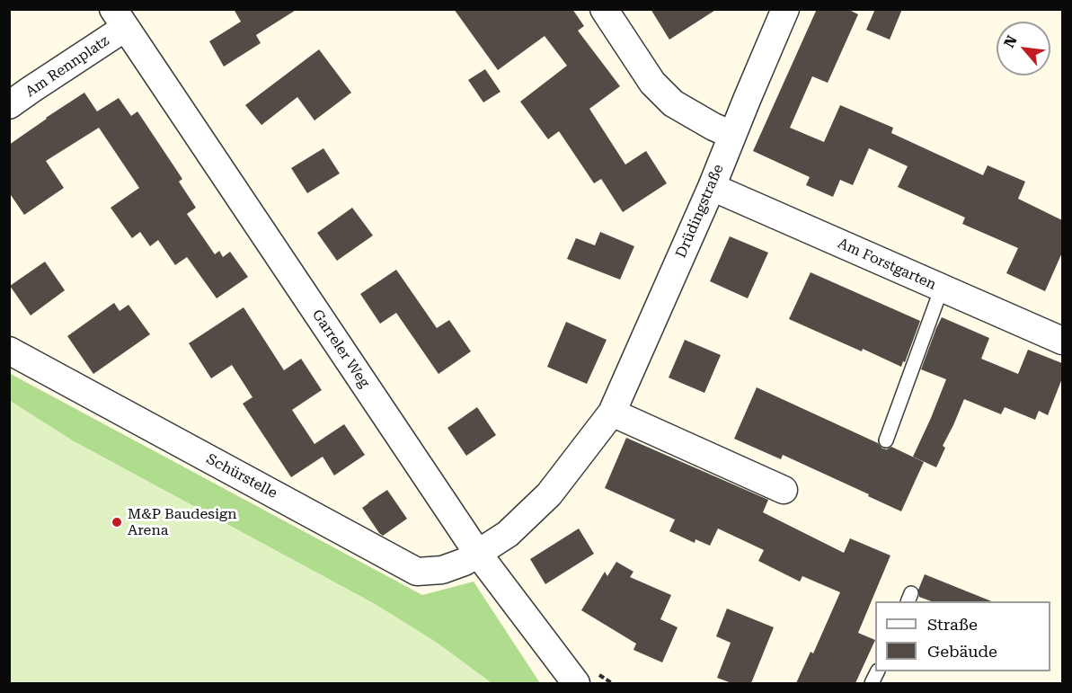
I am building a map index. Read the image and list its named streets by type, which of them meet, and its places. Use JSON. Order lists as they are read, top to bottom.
{
  "streets": {
    "street": [
      "Am Rennplatz",
      "Drüdingstraße",
      "Am Forstgarten",
      "Garreler Weg",
      "Schürstelle"
    ]
  },
  "crossings": [
    ["Am Rennplatz", "Garreler Weg"],
    ["Drüdingstraße", "Am Forstgarten"],
    ["Drüdingstraße", "Garreler Weg"],
    ["Drüdingstraße", "Schürstelle"],
    ["Garreler Weg", "Schürstelle"]
  ],
  "places": ["M&P Baudesign Arena"],
  "legend": ["Straße", "Gebäude"],
  "north": "top left"
}
